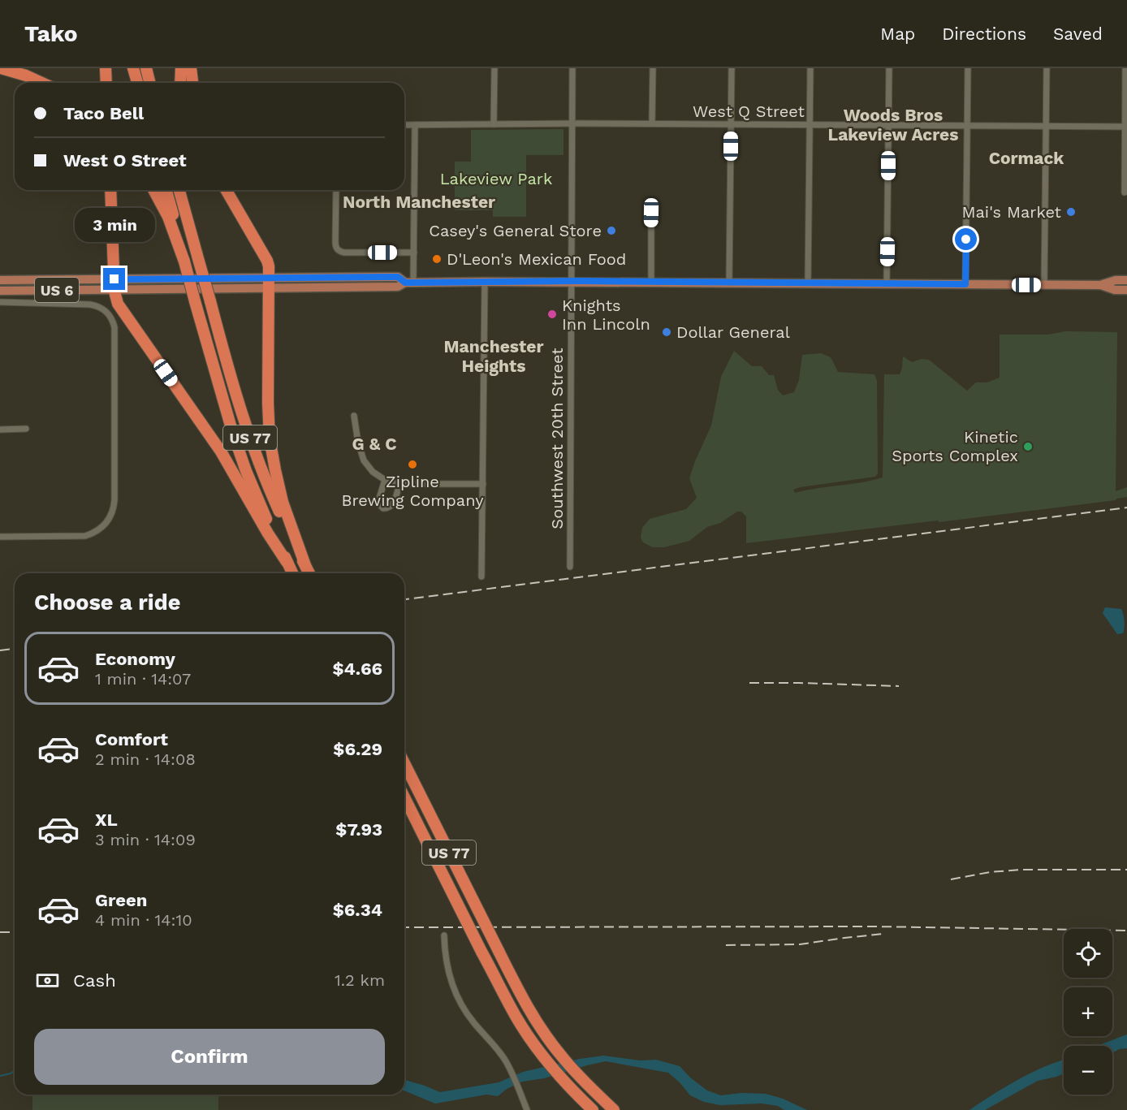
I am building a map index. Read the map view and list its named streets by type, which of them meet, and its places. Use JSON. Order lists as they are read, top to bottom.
{
  "streets": {
    "highway": ["US 77"],
    "main road": ["US 6"],
    "street": ["West Q Street", "Southwest 20th Street"]
  },
  "crossings": [
    ["West Q Street", "Southwest 20th Street"],
    ["US 6", "Southwest 20th Street"]
  ],
  "districts": [
    "Woods Bros Lakeview Acres",
    "Cormack",
    "North Manchester",
    "Manchester Heights",
    "G & C"
  ],
  "parks": ["Lakeview Park"],
  "places": [
    "Mai's Market",
    "Casey's General Store",
    "D'Leon's Mexican Food",
    "Knights Inn Lincoln",
    "Dollar General",
    "Kinetic Sports Complex",
    "Zipline Brewing Company"
  ],
  "page": {
    "header": "Tako",
    "nav": ["Map", "Directions", "Saved"],
    "banner": ["Taco Bell", "West O Street"],
    "bubble": "3 min",
    "heading": "Choose a ride",
    "list": [
      {
        "name": "Economy",
        "note": "1 min · 14:07",
        "value": "$4.66"
      },
      {
        "name": "Comfort",
        "note": "2 min · 14:08",
        "value": "$6.29"
      },
      {
        "name": "XL",
        "note": "3 min · 14:09",
        "value": "$7.93"
      },
      {
        "name": "Green",
        "note": "4 min · 14:10",
        "value": "$6.34"
      }
    ],
    "map_buttons": ["+", "−"],
    "pay": ["Cash", "1.2 km"],
    "buttons": "Confirm"
  }
}
